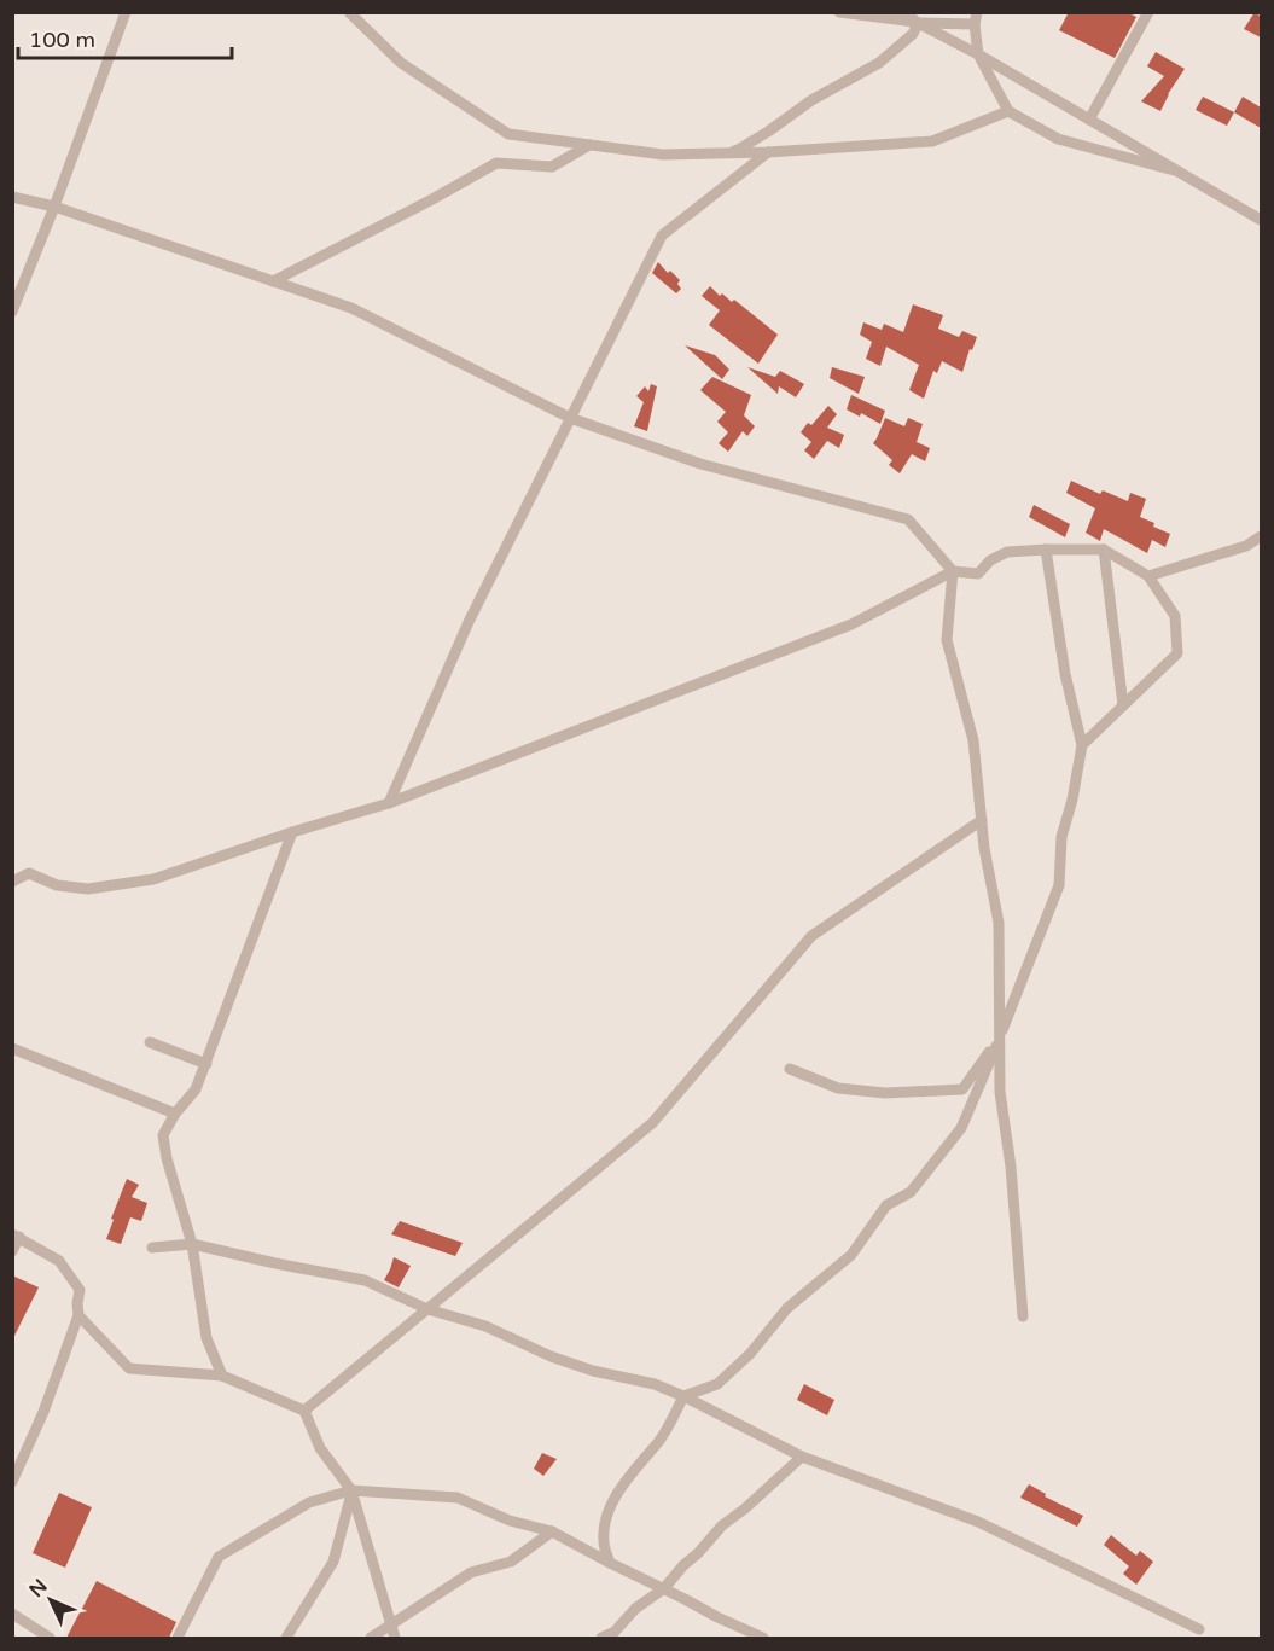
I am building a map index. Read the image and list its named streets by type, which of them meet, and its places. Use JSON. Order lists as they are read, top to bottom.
{
  "scale_bar": "100 m",
  "north": "top left"
}
